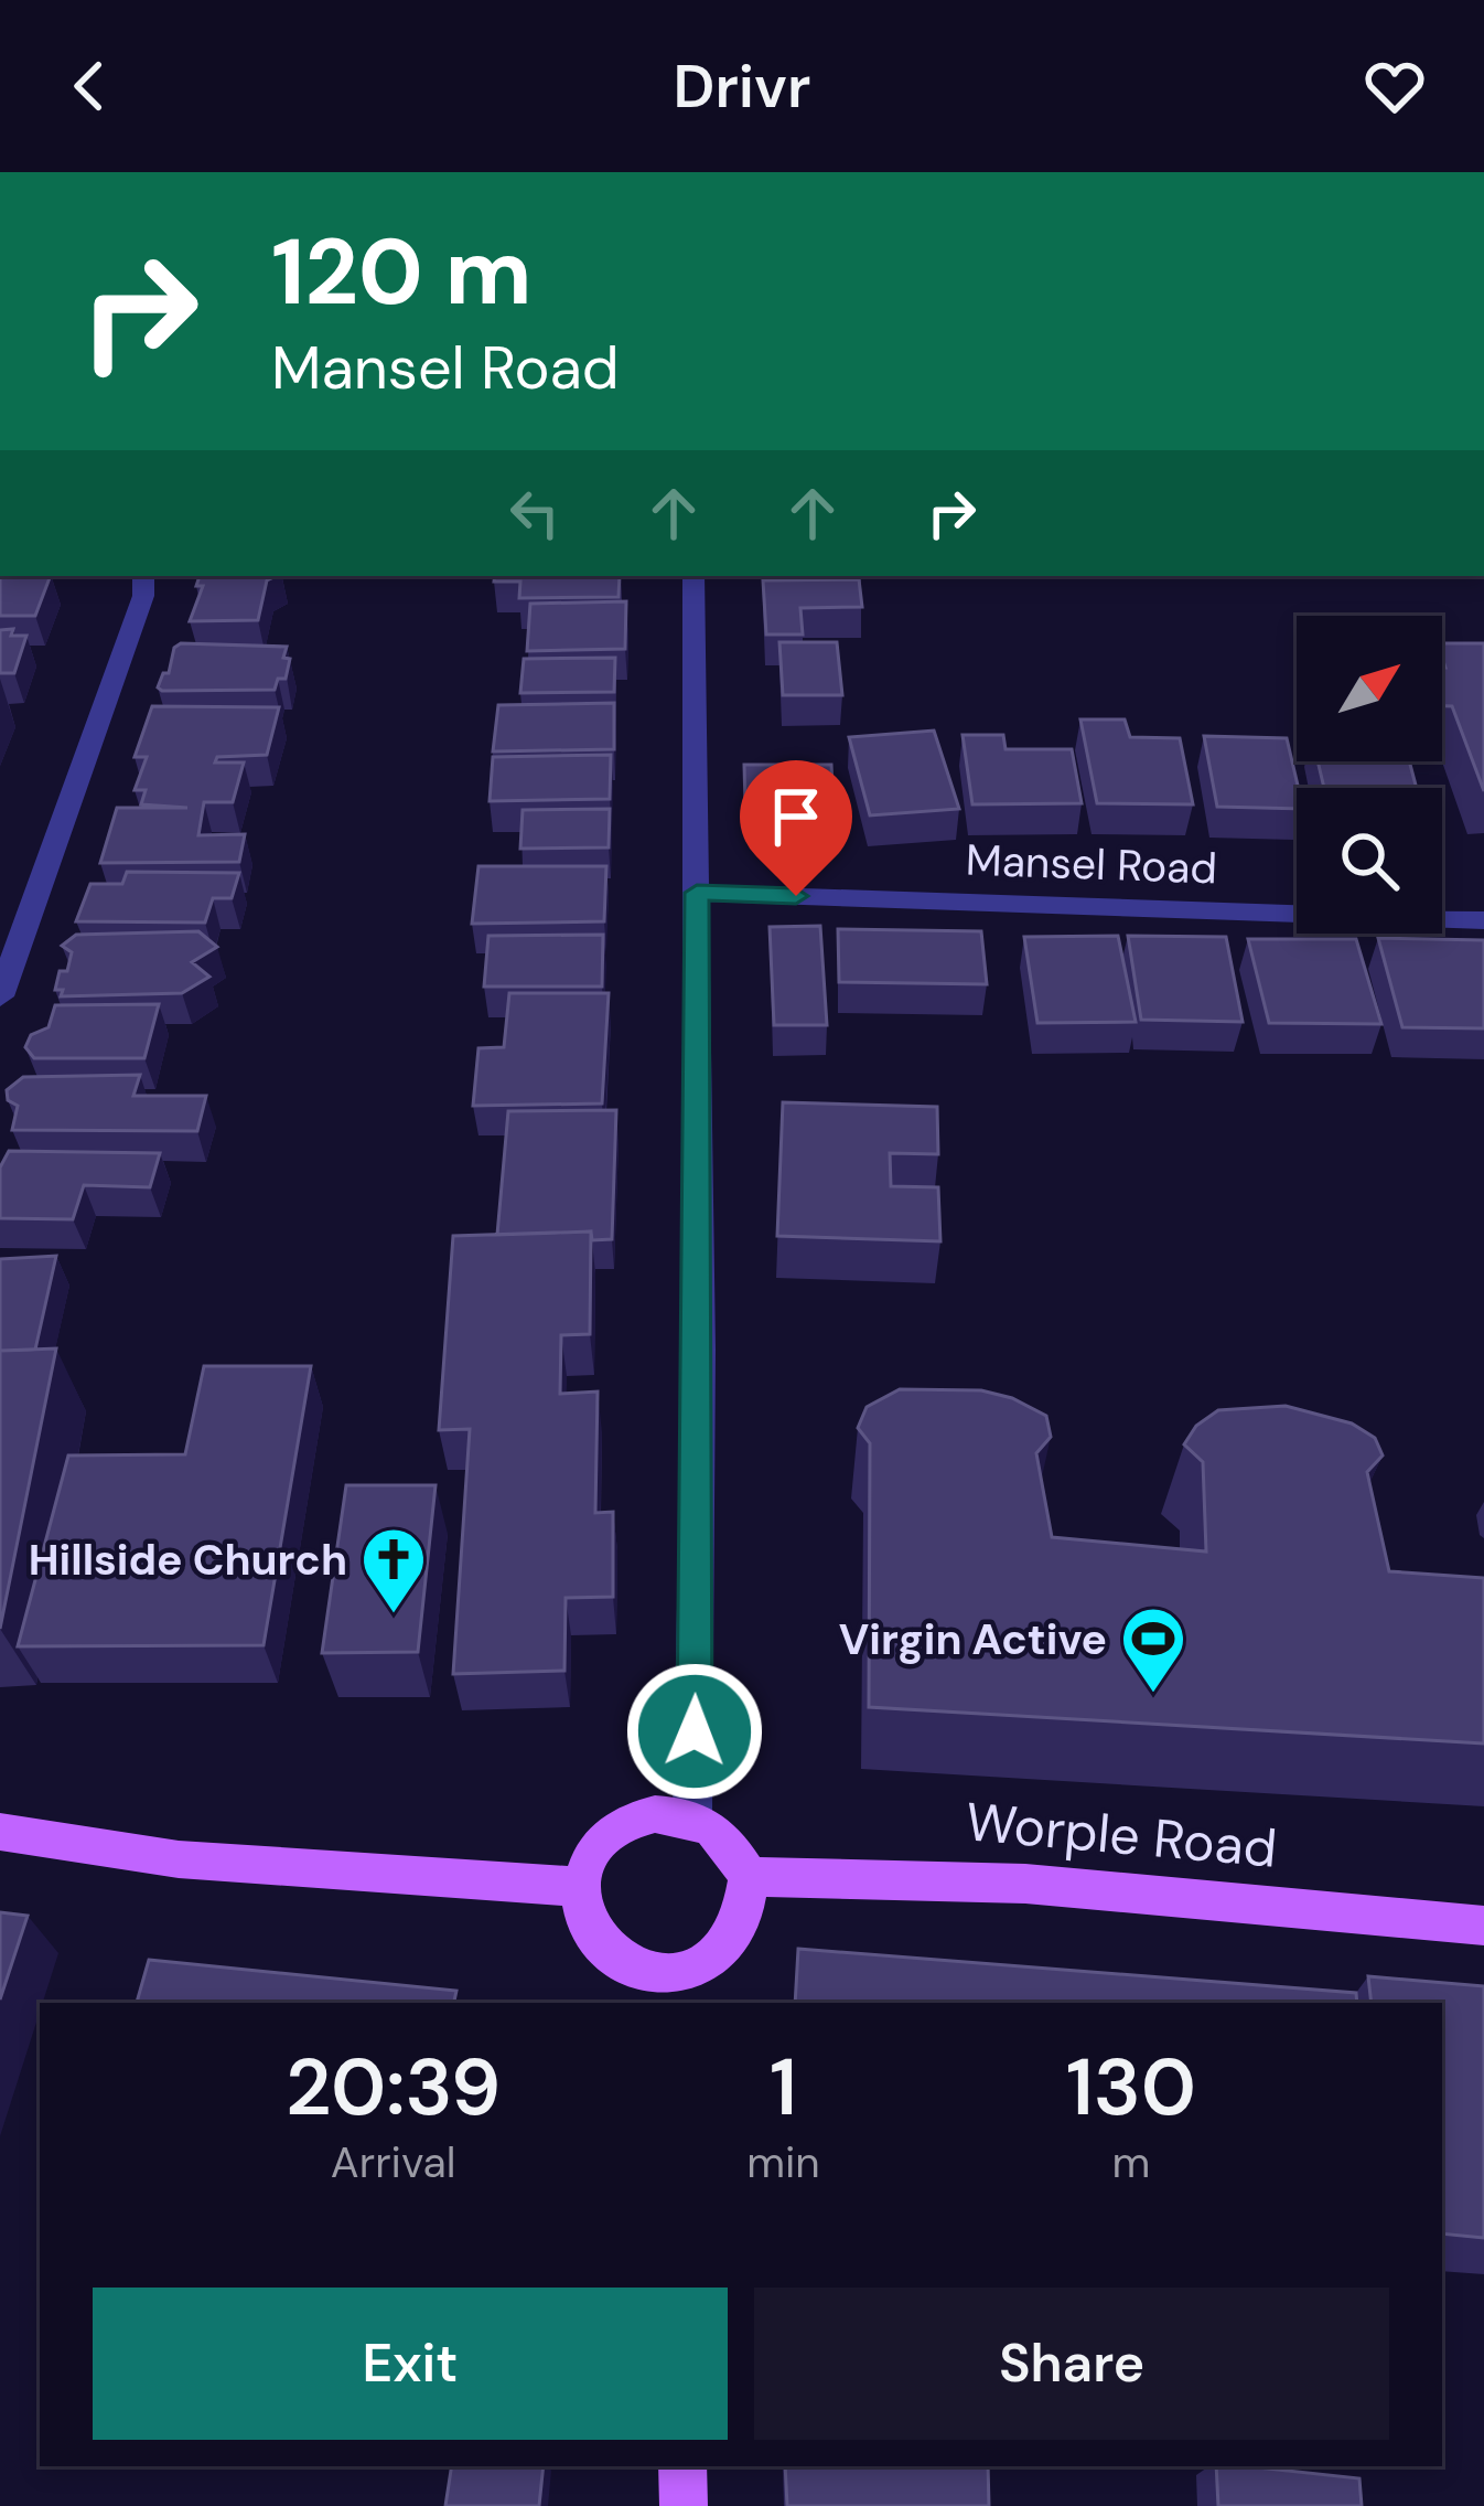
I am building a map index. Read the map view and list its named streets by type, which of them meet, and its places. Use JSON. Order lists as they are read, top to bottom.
{
  "streets": {
    "main road": ["Worple Road"],
    "street": ["Mansel Road"]
  },
  "places": {
    "church": ["Hillside Church"],
    "sports": ["Virgin Active"]
  },
  "north": "top right",
  "page": {
    "header": "Drivr",
    "turn": ["120 m", "Mansel Road"],
    "eta": [
      "20:39",
      "Arrival",
      "1",
      "min",
      "130",
      "m"
    ],
    "buttons": ["Exit", "Share"]
  }
}
